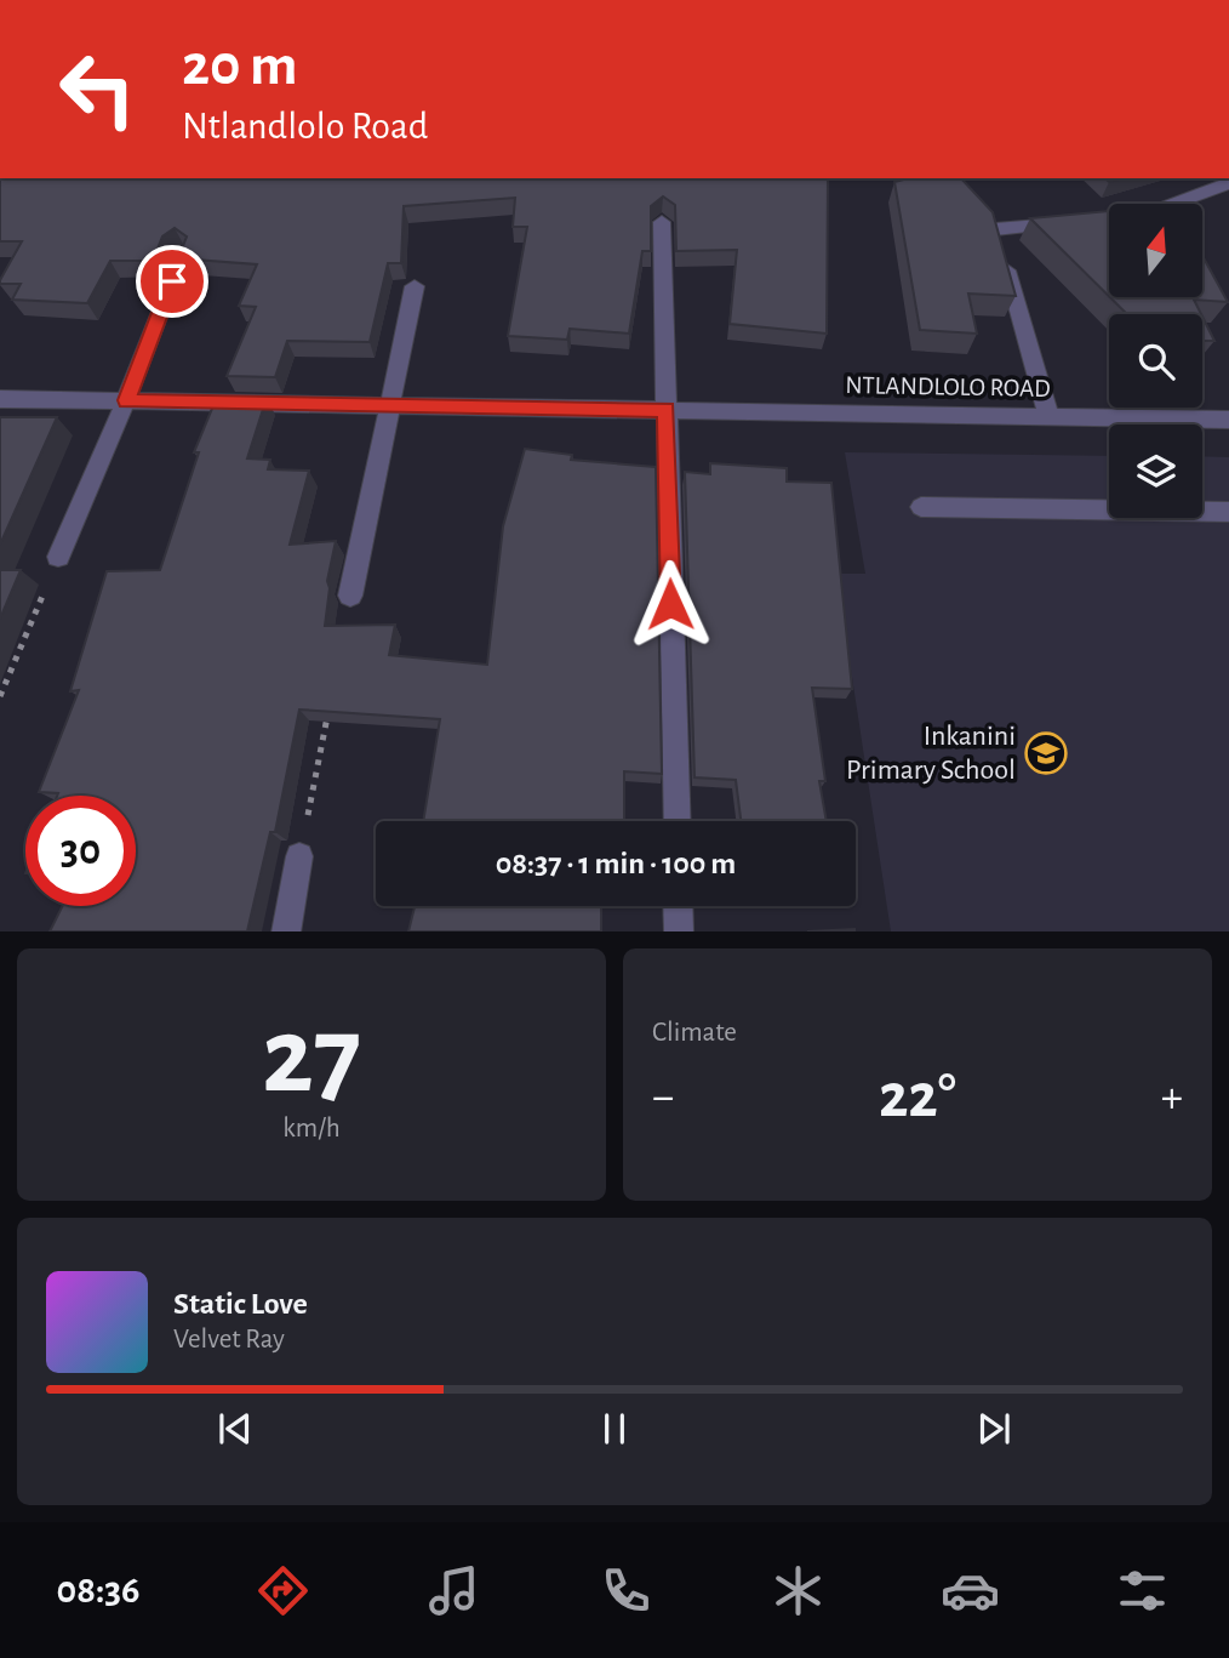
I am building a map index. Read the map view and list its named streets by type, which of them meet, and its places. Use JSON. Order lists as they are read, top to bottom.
{
  "streets": {
    "street": ["NTLANDLOLO ROAD"]
  },
  "places": {
    "school or university": ["Inkanini Primary School"]
  },
  "north": "top",
  "page": {
    "turn": ["20 m", "Ntlandlolo Road"],
    "limit": "30",
    "trip": "08:37 · 1 min · 100 m",
    "tile": [
      ["27", "km/h"],
      "Climate"
    ],
    "heat": ["−", "22°", "+"],
    "song": ["Static Love", "Velvet Ray"],
    "tabs": "08:36"
  }
}
